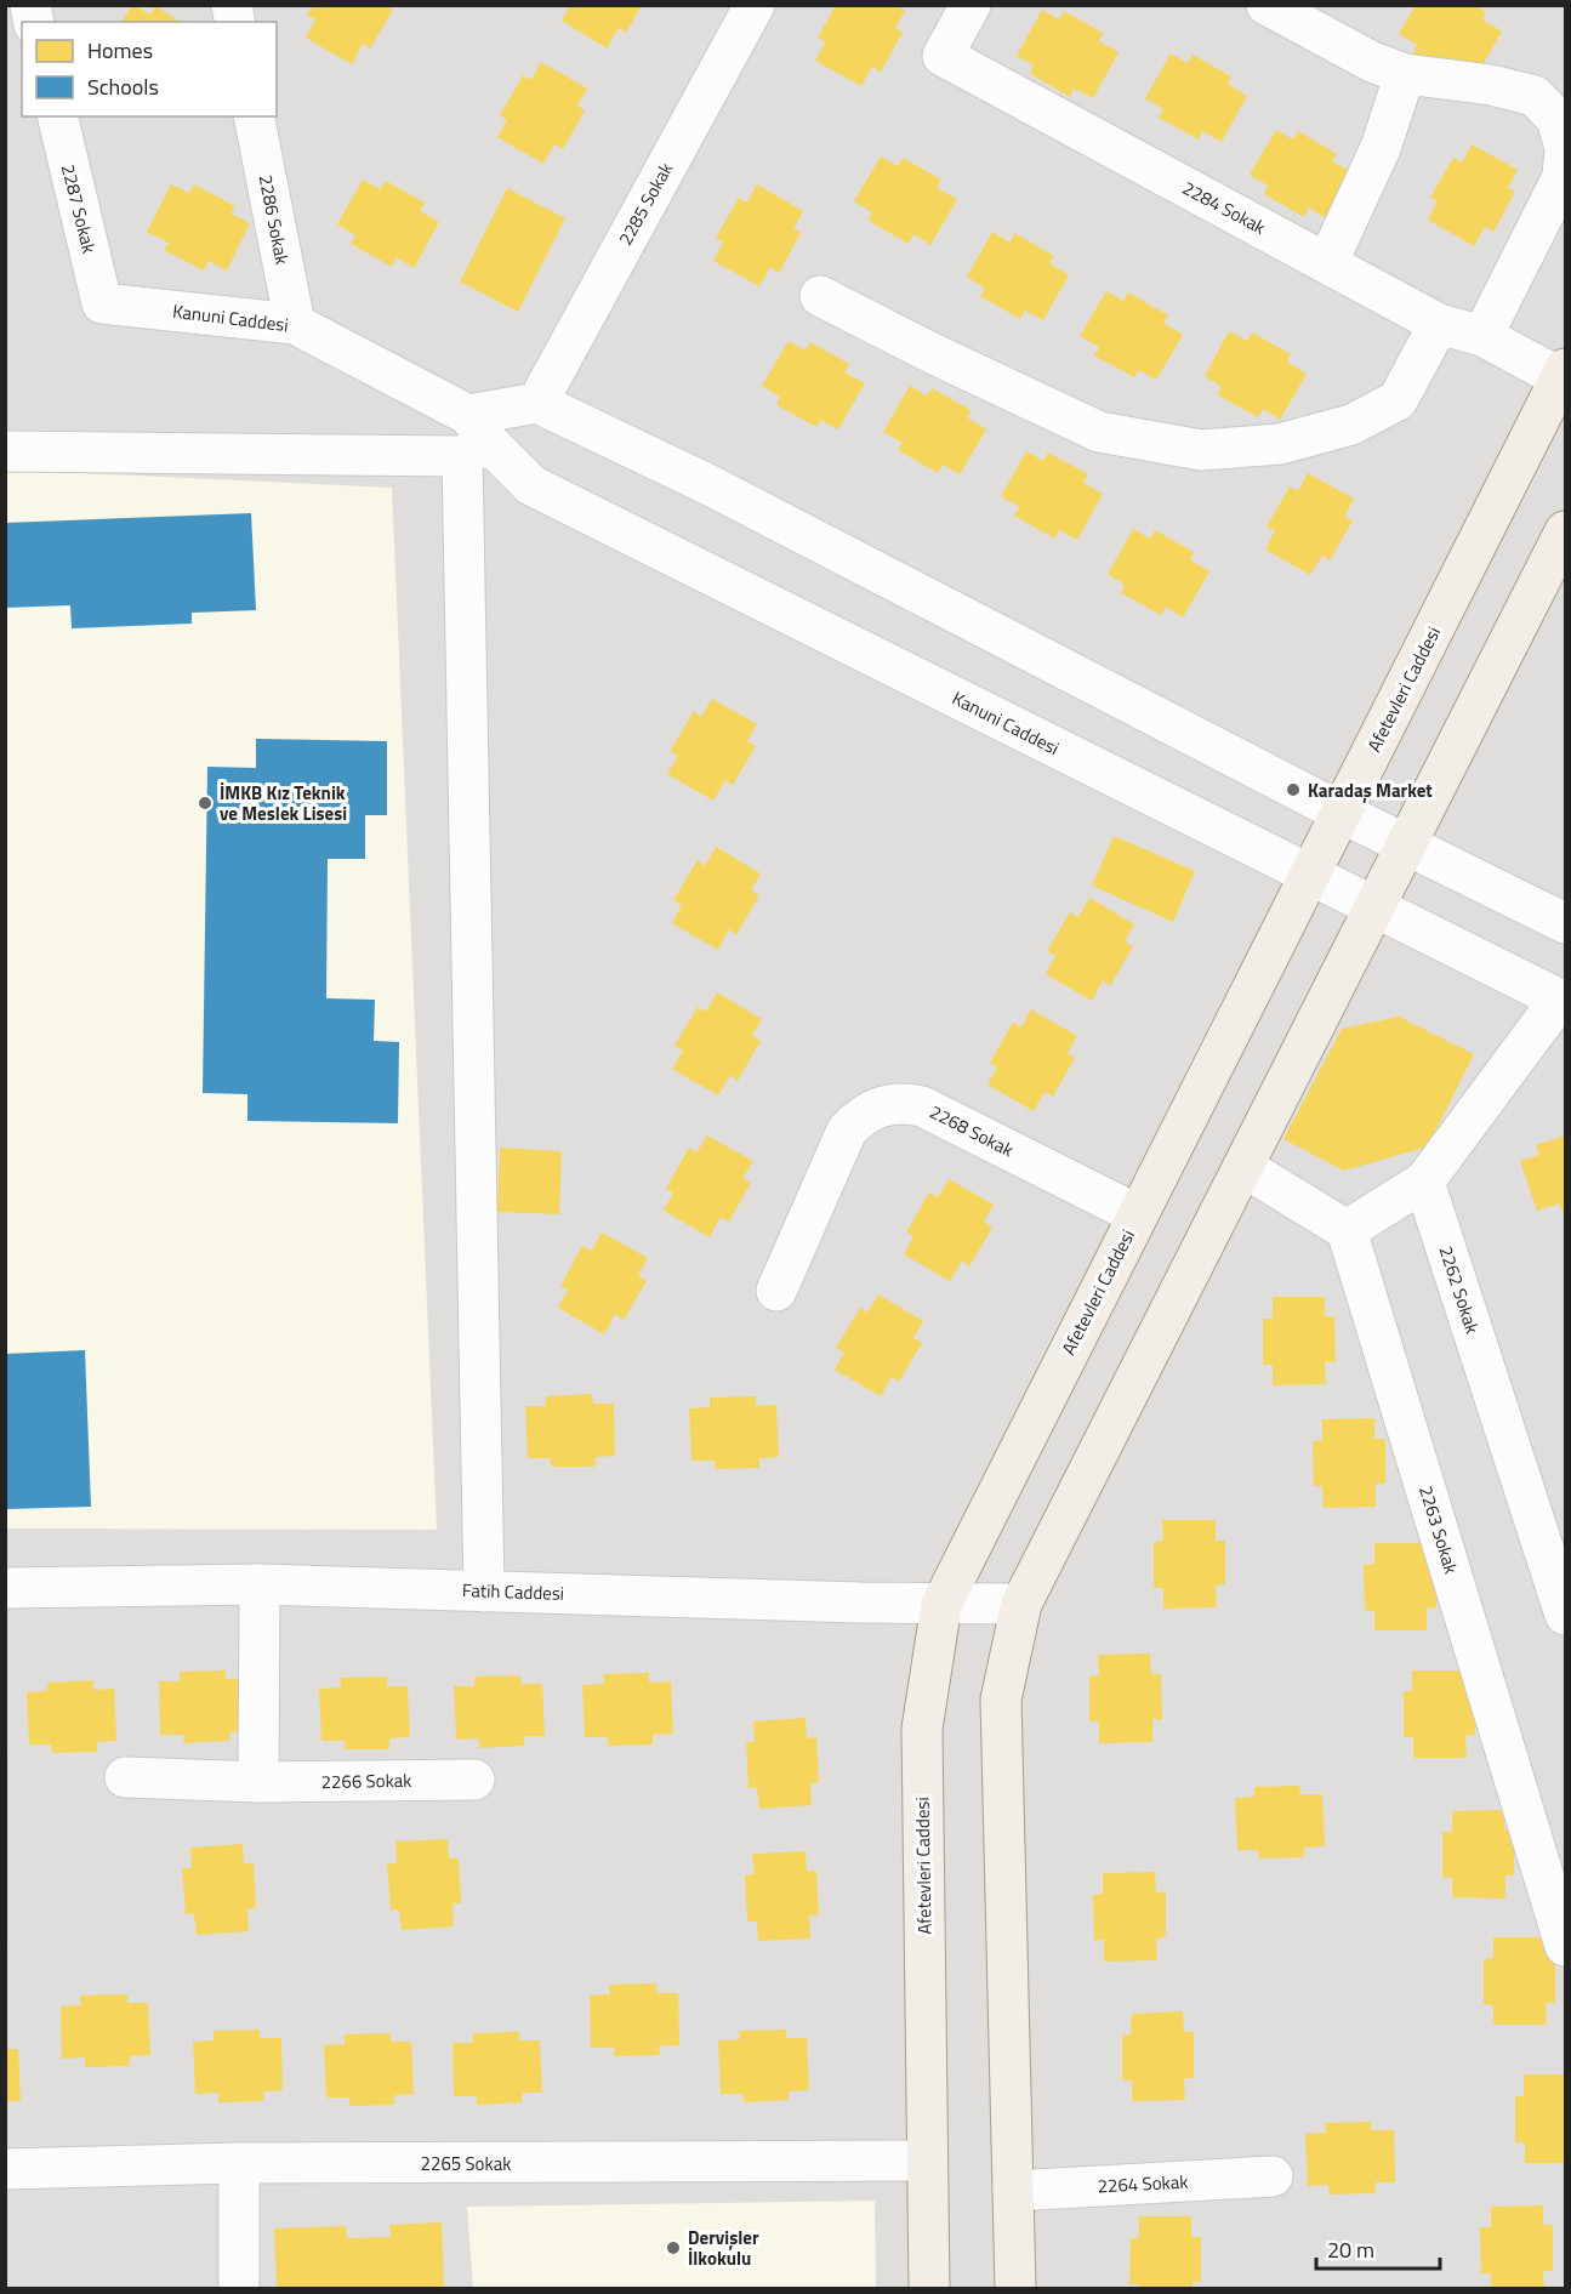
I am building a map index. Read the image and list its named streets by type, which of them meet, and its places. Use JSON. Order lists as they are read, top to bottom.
{
  "streets": {
    "main road": ["Afetevleri Caddesi"],
    "street": [
      "2285 Sokak",
      "2284 Sokak",
      "2287 Sokak",
      "2286 Sokak",
      "Kanuni Caddesi",
      "2268 Sokak",
      "2262 Sokak",
      "2263 Sokak",
      "Fatih Caddesi",
      "2266 Sokak",
      "2265 Sokak",
      "2264 Sokak"
    ]
  },
  "crossings": [
    ["2284 Sokak", "Afetevleri Caddesi"],
    ["2287 Sokak", "Kanuni Caddesi"],
    ["2286 Sokak", "Kanuni Caddesi"],
    ["Kanuni Caddesi", "Afetevleri Caddesi"],
    ["Afetevleri Caddesi", "2268 Sokak"],
    ["Afetevleri Caddesi", "Fatih Caddesi"],
    ["Afetevleri Caddesi", "2265 Sokak"]
  ],
  "places": ["Karadaş Market", "İMKB Kız Teknik ve Meslek Lisesi", "Dervişler İlkokulu"],
  "legend": ["Homes", "Schools"],
  "scale_bar": "20 m"
}
